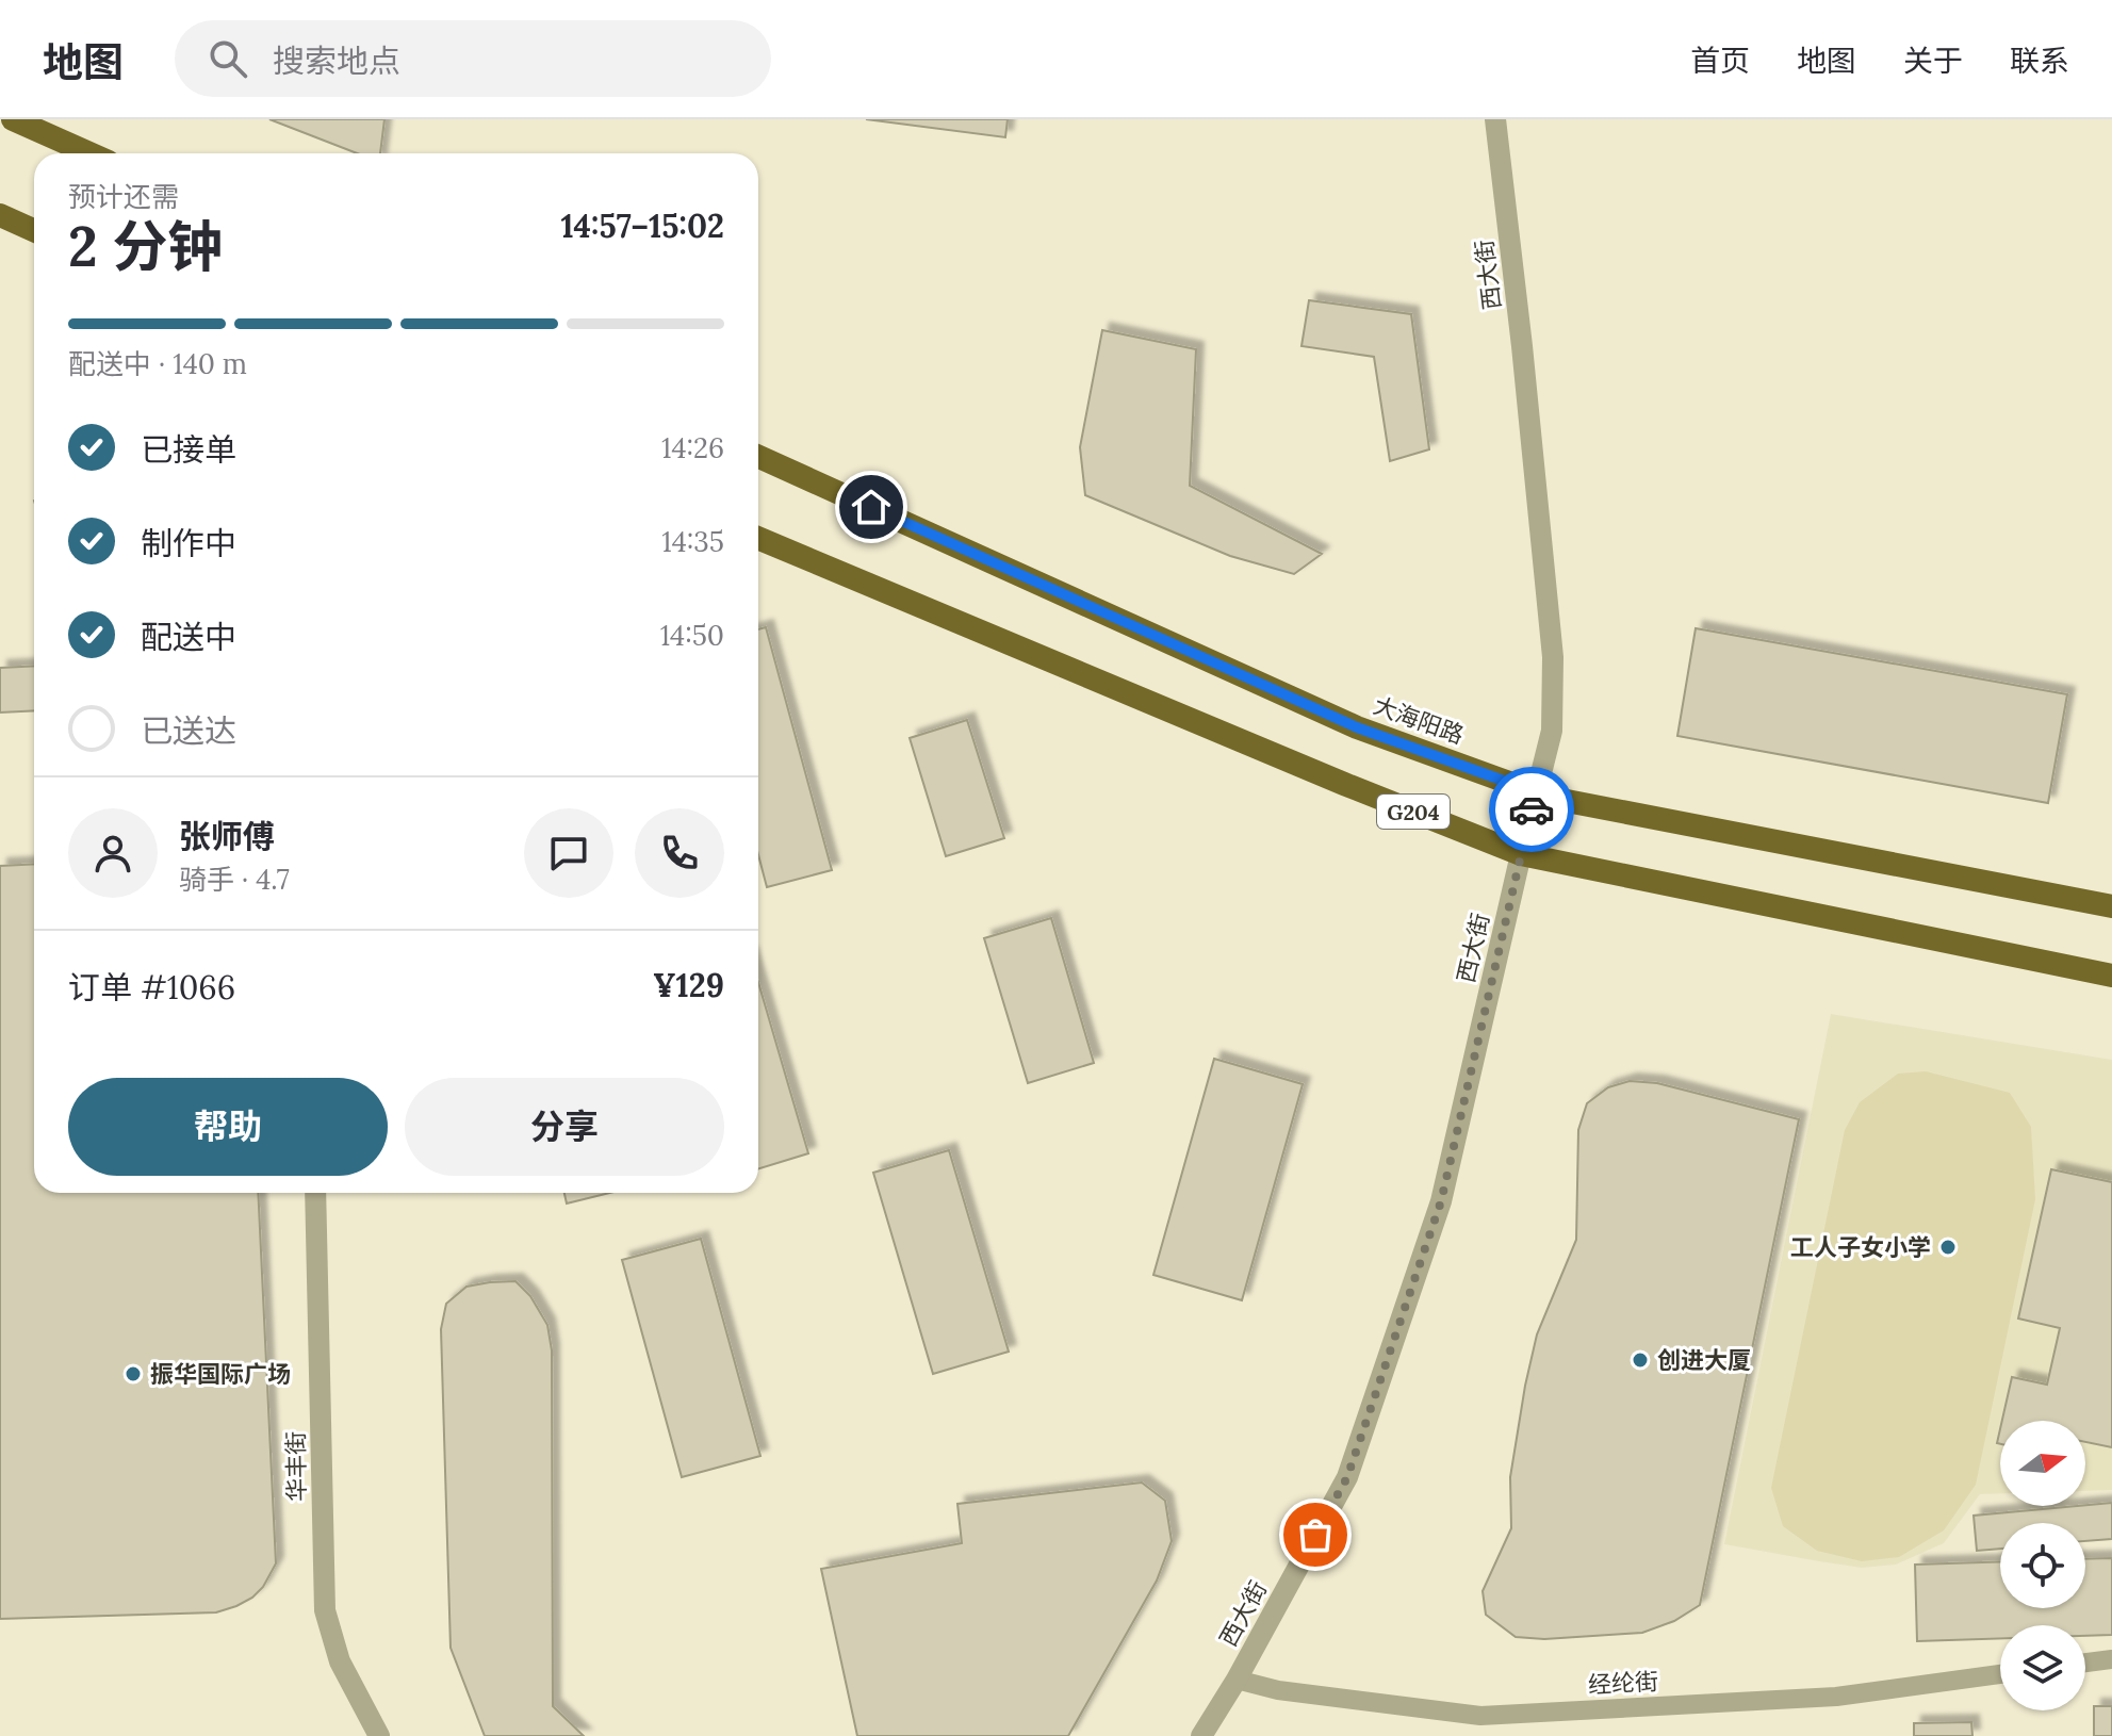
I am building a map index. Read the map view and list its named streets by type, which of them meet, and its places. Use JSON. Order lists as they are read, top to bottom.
{
  "streets": {
    "highway": ["大海阳路", "G204"],
    "street": ["西大街", "华丰街"],
    "lane": ["经纶街"]
  },
  "crossings": [
    ["西大街", "大海阳路"],
    ["西大街", "G204"],
    ["西大街", "经纶街"]
  ],
  "places": ["工人子女小学", "创进大厦", "振华国际广场"],
  "north": "right",
  "page": {
    "header": "地图",
    "search": "搜索地点",
    "nav": [
      "首页",
      "地图",
      "关于",
      "联系"
    ],
    "heading": ["2 分钟", "预计还需", "14:57–15:02"],
    "panel": [
      "张师傅",
      "骑手 · 4.7",
      "订单 #1066",
      "¥129"
    ],
    "bar": "配送中 · 140 m",
    "list": [
      ["已接单", "14:26"],
      ["制作中", "14:35"],
      ["配送中", "14:50"],
      "已送达"
    ],
    "buttons": ["帮助", "分享"]
  }
}
